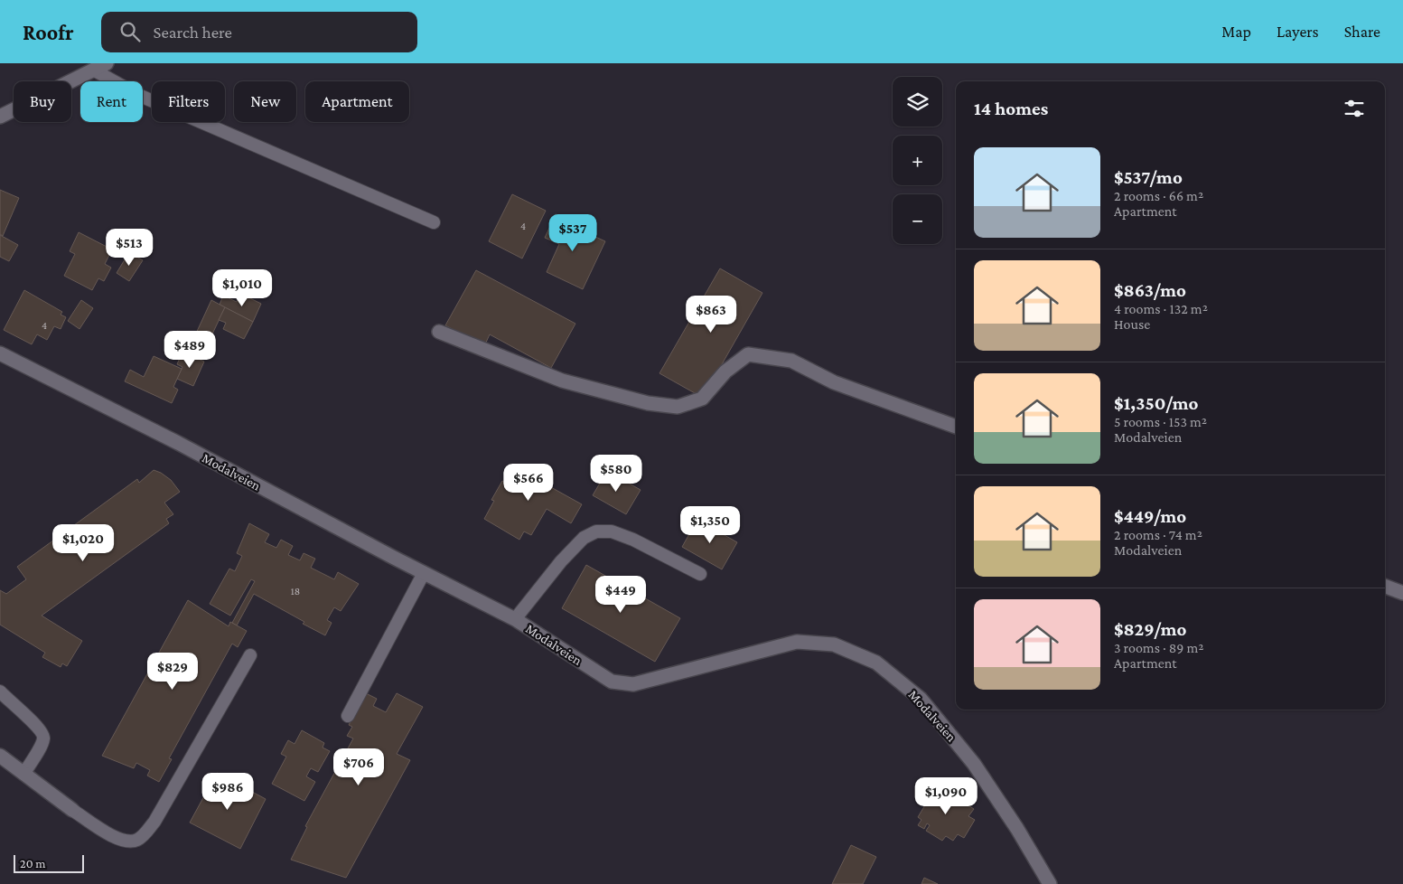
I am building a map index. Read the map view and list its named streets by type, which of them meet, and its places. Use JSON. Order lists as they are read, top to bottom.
{
  "streets": {
    "street": ["Modalveien"]
  },
  "house_numbers": ["4", "4", "18"],
  "scale_bar": "20 m",
  "page": {
    "header": "Roofr",
    "search": "Search here",
    "nav": ["Map", "Layers", "Share"],
    "map_buttons": ["+", "−"],
    "chip": [
      "Buy",
      "Rent",
      "Filters",
      "New",
      "Apartment"
    ],
    "heading": "14 homes",
    "list": [
      {
        "name": "$537/mo",
        "note": "2 rooms · 66 m² · Apartment"
      },
      {
        "name": "$863/mo",
        "note": "4 rooms · 132 m² · House"
      },
      {
        "name": "$1,350/mo",
        "note": "5 rooms · 153 m² · Modalveien"
      },
      {
        "name": "$449/mo",
        "note": "2 rooms · 74 m² · Modalveien"
      },
      {
        "name": "$829/mo",
        "note": "3 rooms · 89 m² · Apartment"
      }
    ],
    "price": [
      "$537",
      "$513",
      "$1,010",
      "$863",
      "$489",
      "$580",
      "$566",
      "$1,350",
      "$1,020",
      "$449",
      "$829",
      "$706",
      "$986",
      "$1,090"
    ],
    "scale": "20 m"
  }
}
